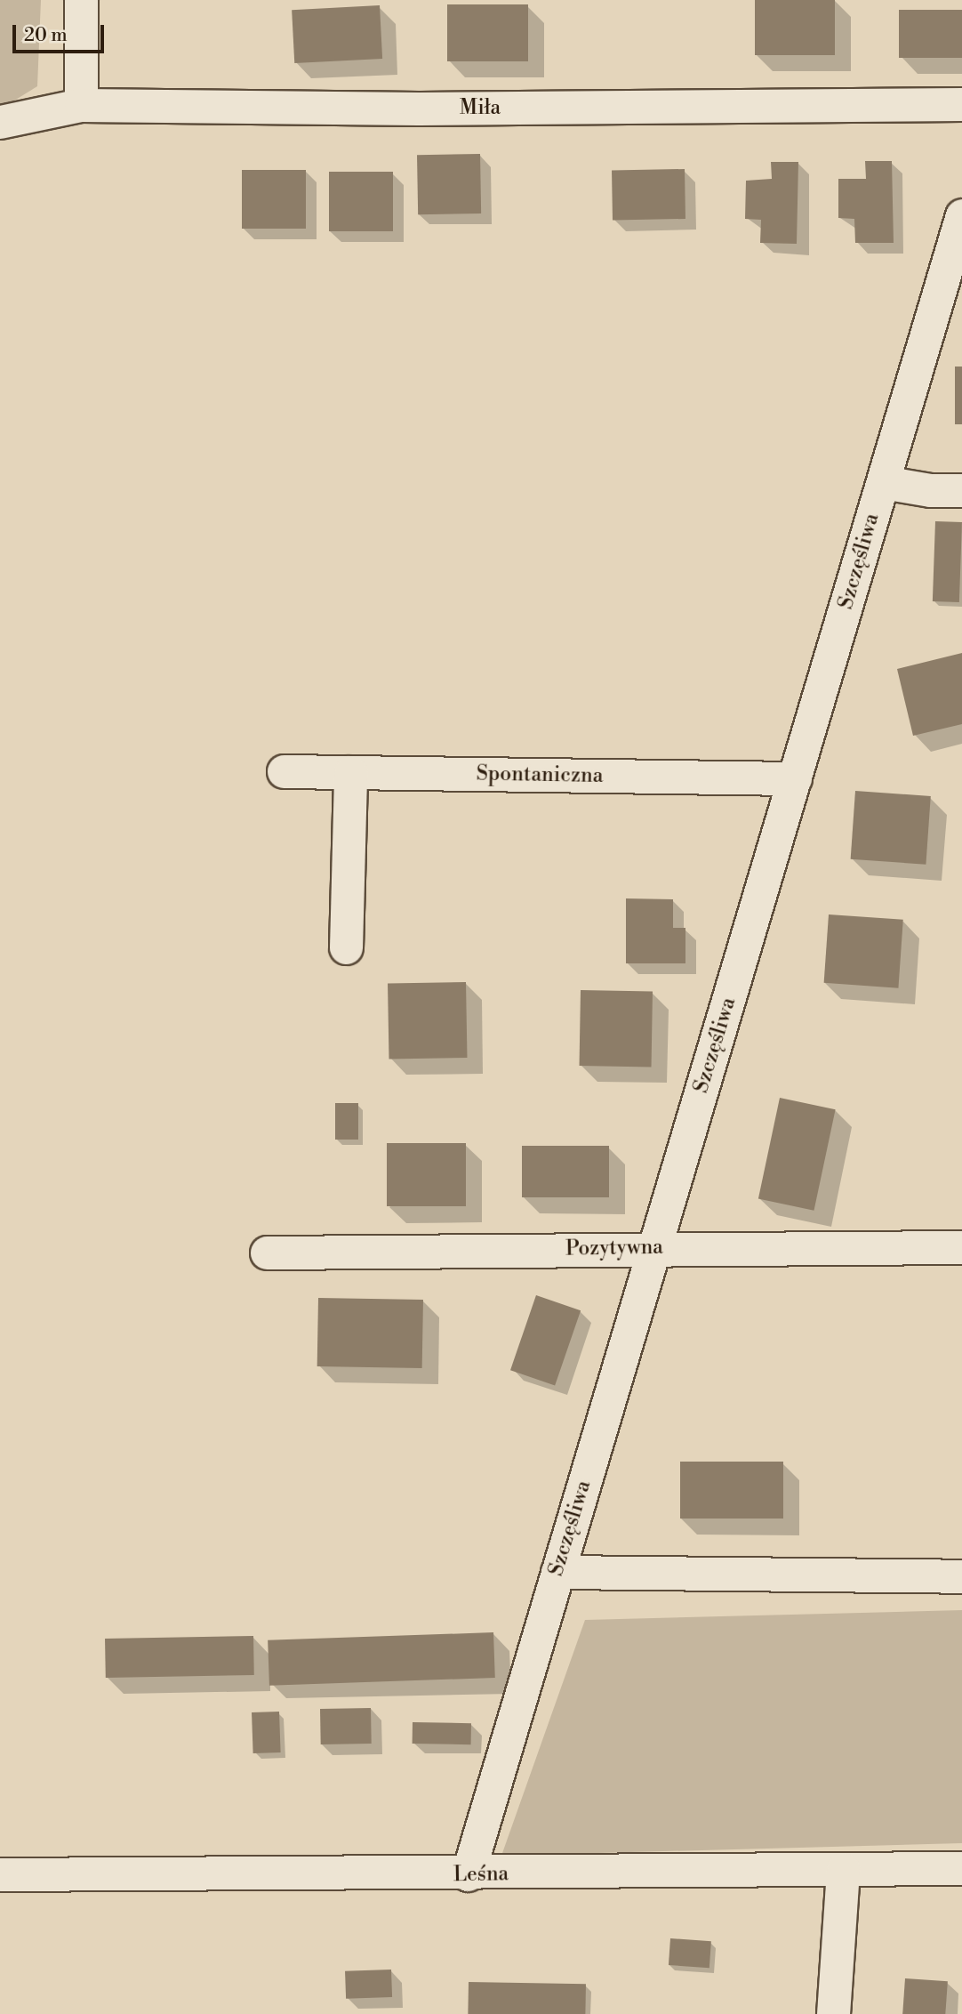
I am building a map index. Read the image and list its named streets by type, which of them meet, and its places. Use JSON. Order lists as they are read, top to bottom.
{
  "streets": {
    "street": [
      "Miła",
      "Szczęśliwa",
      "Spontaniczna",
      "Pozytywna",
      "Leśna"
    ]
  },
  "crossings": [
    ["Szczęśliwa", "Spontaniczna"],
    ["Szczęśliwa", "Pozytywna"],
    ["Szczęśliwa", "Leśna"]
  ],
  "scale_bar": "20 m"
}
